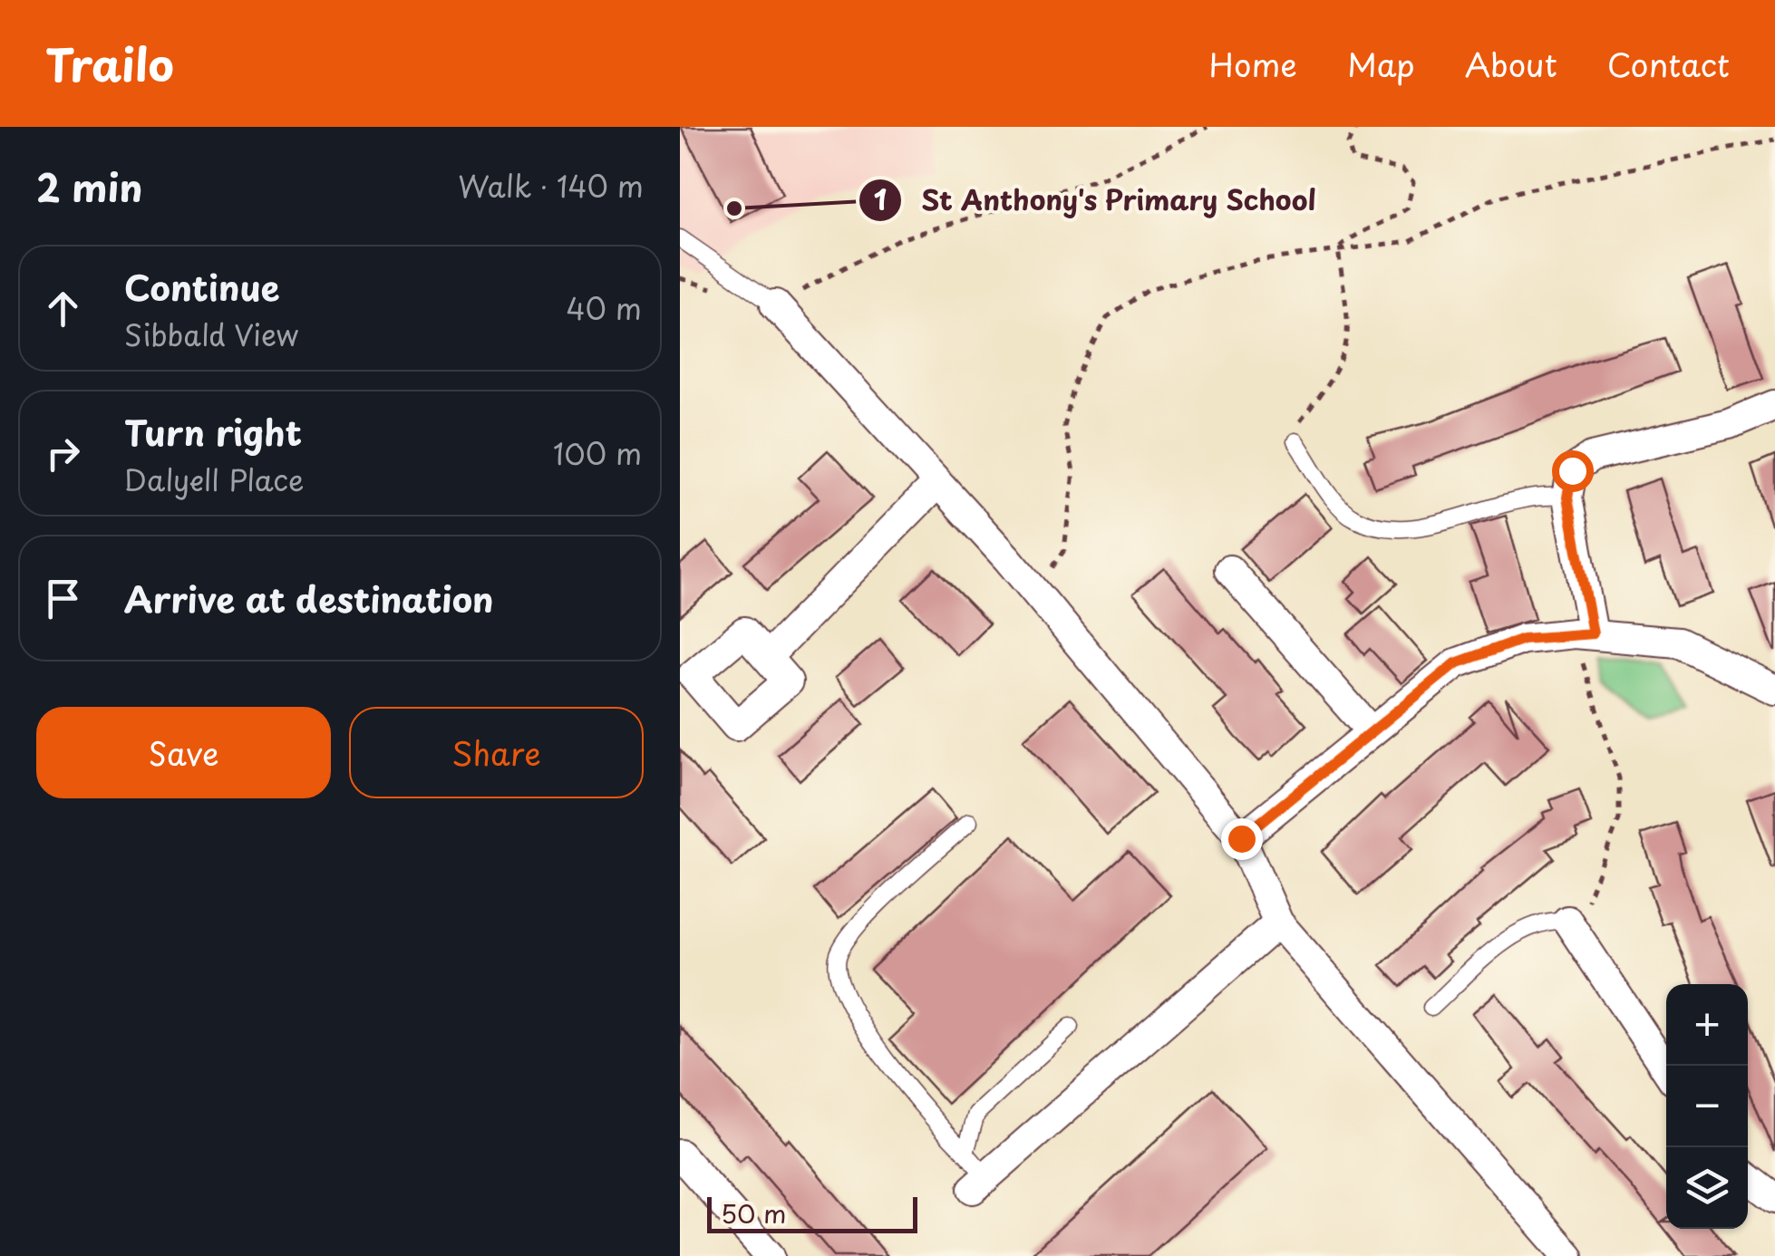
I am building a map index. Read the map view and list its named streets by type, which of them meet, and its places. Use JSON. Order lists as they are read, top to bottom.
{
  "places": ["St Anthony's Primary School"],
  "scale_bar": "50 m",
  "page": {
    "header": "Trailo",
    "nav": [
      "Home",
      "Map",
      "About",
      "Contact"
    ],
    "heading": ["2 min", "Walk · 140 m"],
    "list": [
      ["Continue", "Sibbald View", "40 m"],
      ["Turn right", "Dalyell Place", "100 m"],
      "Arrive at destination"
    ],
    "buttons": ["Save", "Share"],
    "map_buttons": ["+", "−"],
    "scale": "50 m"
  }
}
